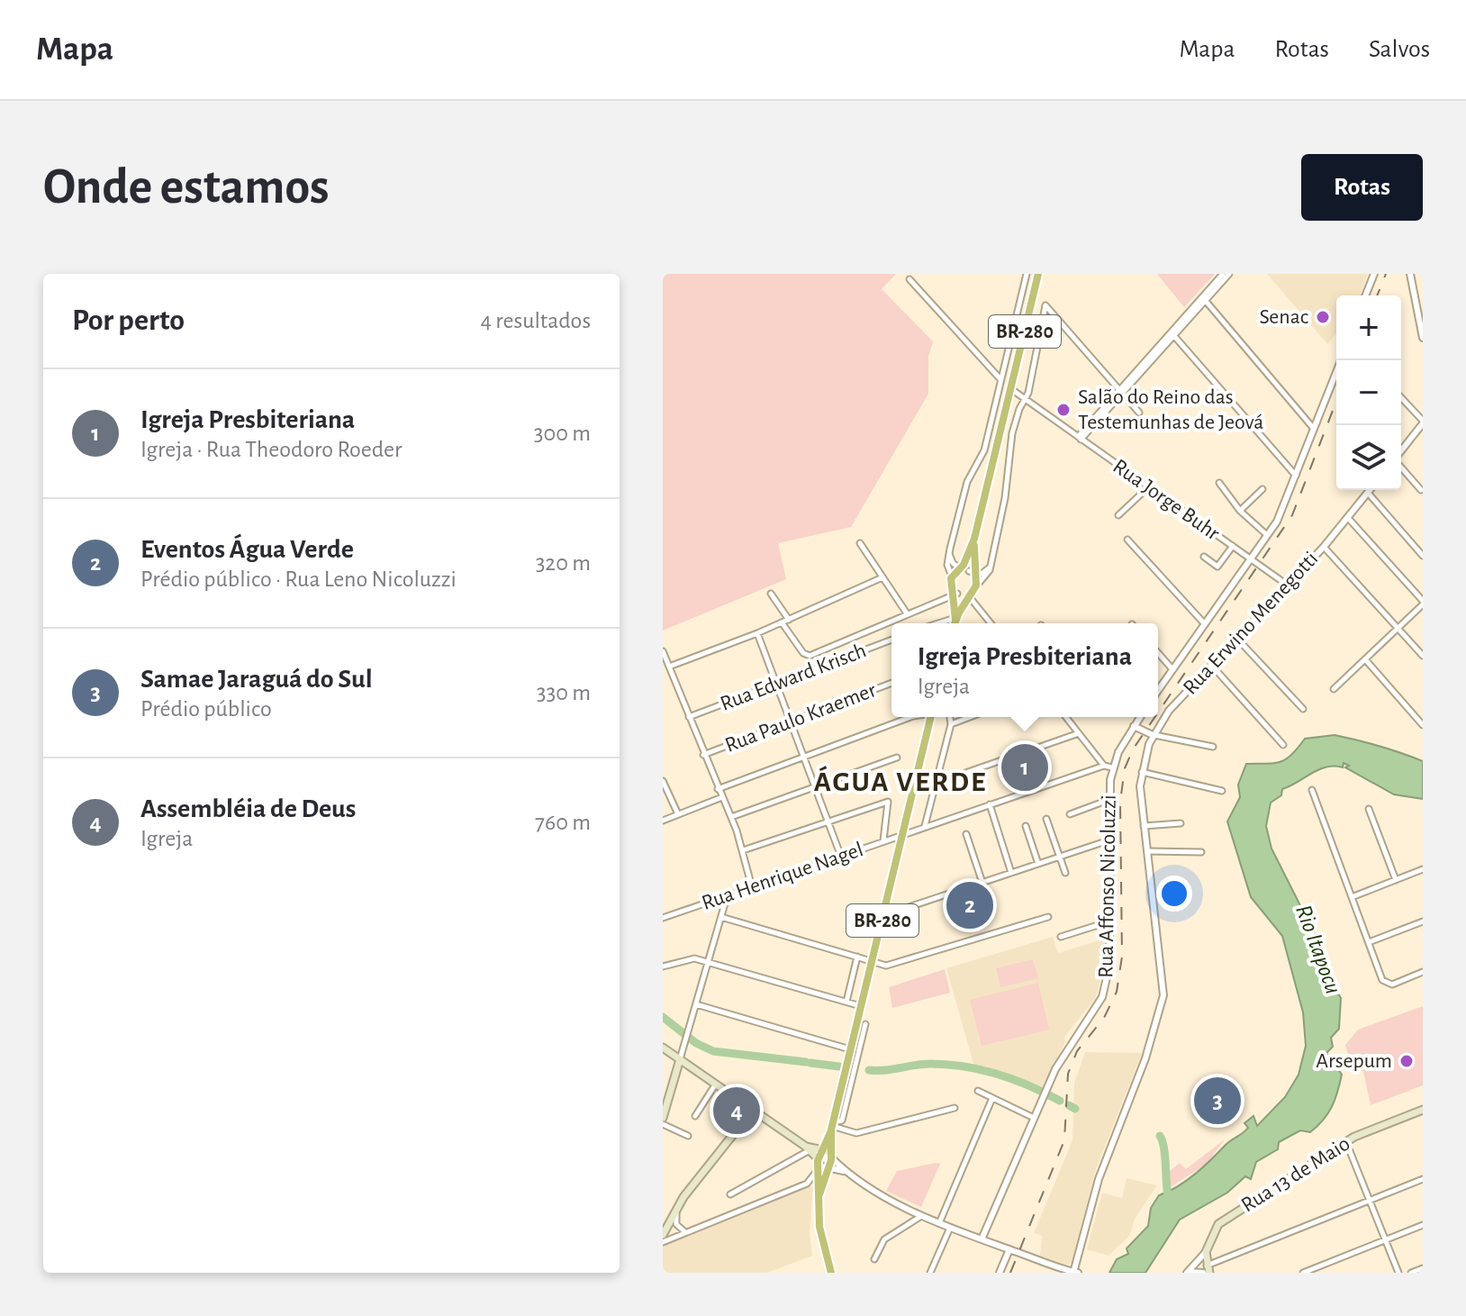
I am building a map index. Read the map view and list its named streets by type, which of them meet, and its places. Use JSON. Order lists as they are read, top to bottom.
{
  "streets": {
    "highway": ["BR-280"],
    "main road": ["Rua 13 de Maio"],
    "street": [
      "Rua Jorge Buhr",
      "Rua Erwino Menegotti",
      "Rua Edward Krisch",
      "Rua Paulo Kraemer",
      "Rua Henrique Nagel",
      "Rua Affonso Nicoluzzi"
    ]
  },
  "crossings": [
    ["BR-280", "Rua Jorge Buhr"],
    ["BR-280", "Rua Henrique Nagel"],
    ["Rua Jorge Buhr", "Rua Erwino Menegotti"]
  ],
  "districts": ["ÁGUA VERDE"],
  "water": ["Rio Itapocu"],
  "places": ["Senac", "Salão do Reino das Testemunhas de Jeová", "Arsepum"],
  "page": {
    "header": "Mapa",
    "nav": ["Mapa", "Rotas", "Salvos"],
    "buttons": "Rotas",
    "title": "Onde estamos",
    "heading": ["Por perto", "4 resultados"],
    "map_buttons": ["+", "−"],
    "list": [
      {
        "mark": "1",
        "name": "Igreja Presbiteriana",
        "note": "Igreja · Rua Theodoro Roeder",
        "value": "300 m"
      },
      {
        "mark": "2",
        "name": "Eventos Água Verde",
        "note": "Prédio público · Rua Leno Nicoluzzi",
        "value": "320 m"
      },
      {
        "mark": "3",
        "name": "Samae Jaraguá do Sul",
        "note": "Prédio público",
        "value": "330 m"
      },
      {
        "mark": "4",
        "name": "Assembléia de Deus",
        "note": "Igreja",
        "value": "760 m"
      }
    ],
    "popup": ["Igreja Presbiteriana", "Igreja"],
    "pins": [
      "1",
      "2",
      "3",
      "4"
    ]
  }
}
